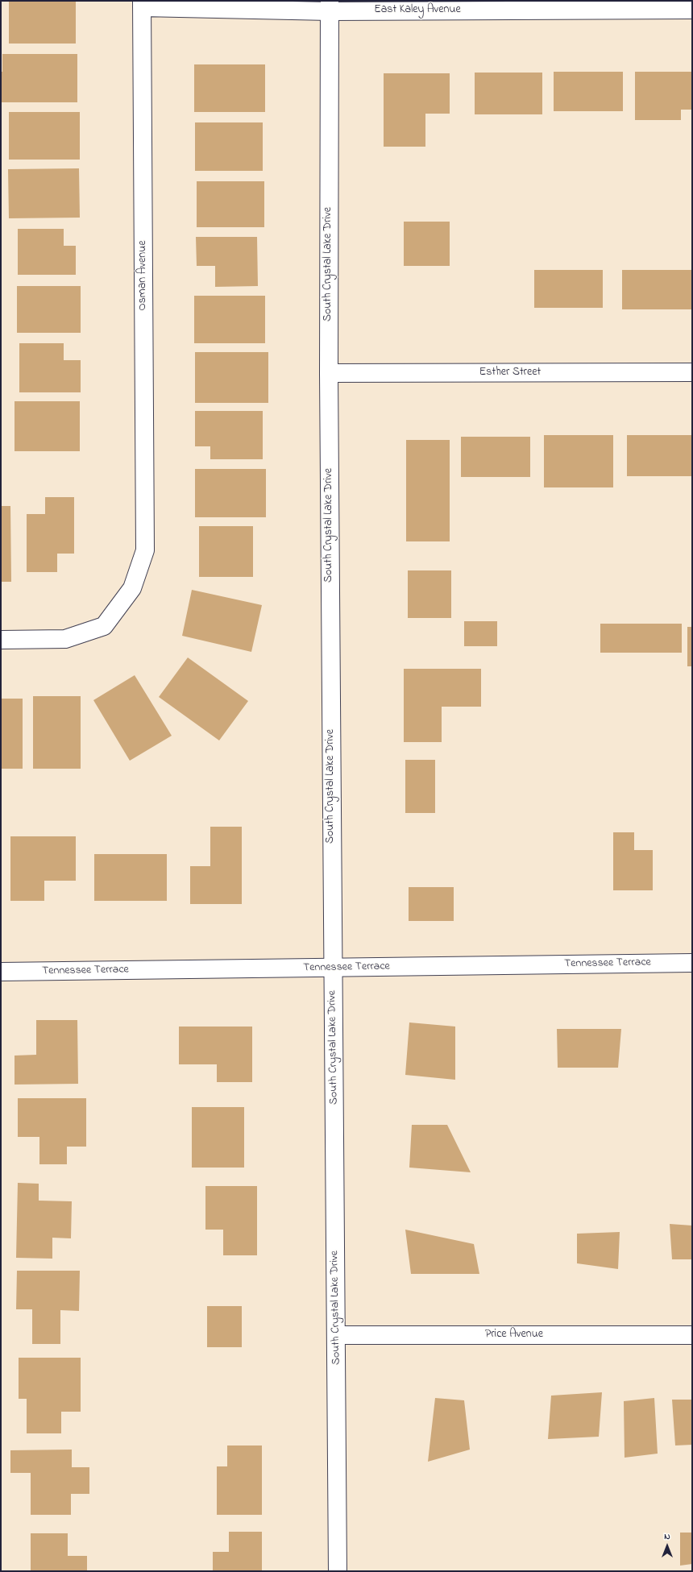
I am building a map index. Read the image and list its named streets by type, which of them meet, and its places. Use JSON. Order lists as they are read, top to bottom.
{
  "streets": {
    "street": [
      "East Kaley Avenue",
      "South Crystal Lake Drive",
      "Osman Avenue",
      "Esther Street",
      "Tennessee Terrace",
      "Price Avenue"
    ]
  },
  "crossings": [
    ["East Kaley Avenue", "South Crystal Lake Drive"],
    ["East Kaley Avenue", "Osman Avenue"],
    ["South Crystal Lake Drive", "Esther Street"],
    ["South Crystal Lake Drive", "Tennessee Terrace"],
    ["South Crystal Lake Drive", "Price Avenue"]
  ],
  "north": "top"
}
